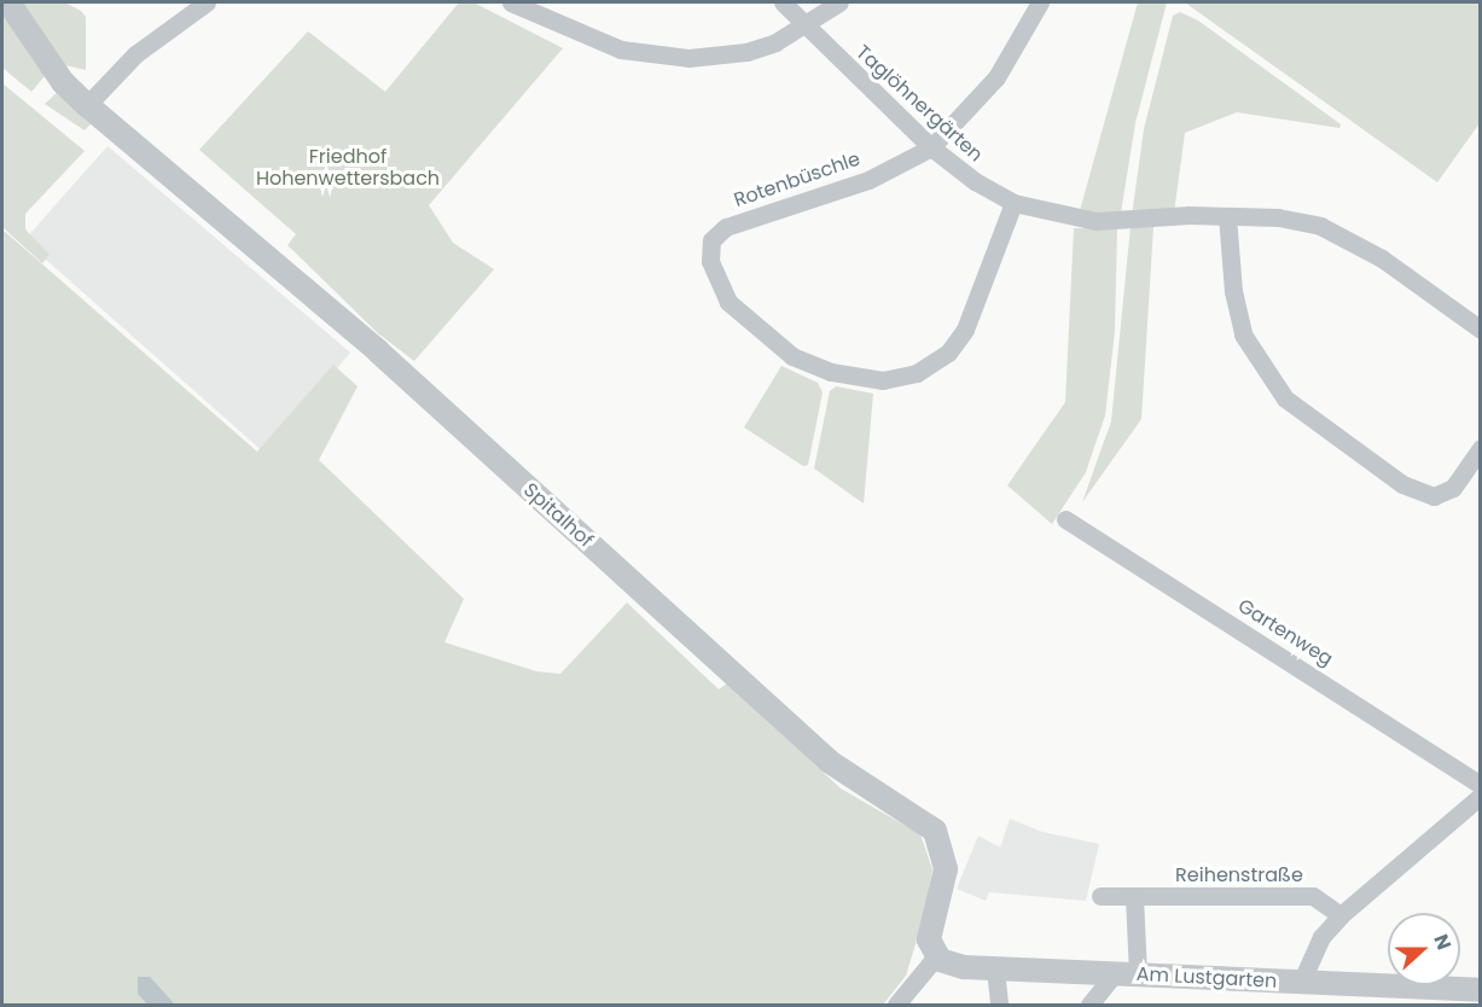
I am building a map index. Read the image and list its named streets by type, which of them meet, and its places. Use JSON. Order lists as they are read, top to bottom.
{
  "streets": {
    "street": [
      "Taglöhnergärten",
      "Rotenbüschle",
      "Spitalhof",
      "Gartenweg",
      "Reihenstraße",
      "Am Lustgarten"
    ]
  },
  "crossings": [
    ["Taglöhnergärten", "Rotenbüschle"],
    ["Spitalhof", "Am Lustgarten"]
  ],
  "parks": ["Friedhof Hohenwettersbach"],
  "north": "right"
}
